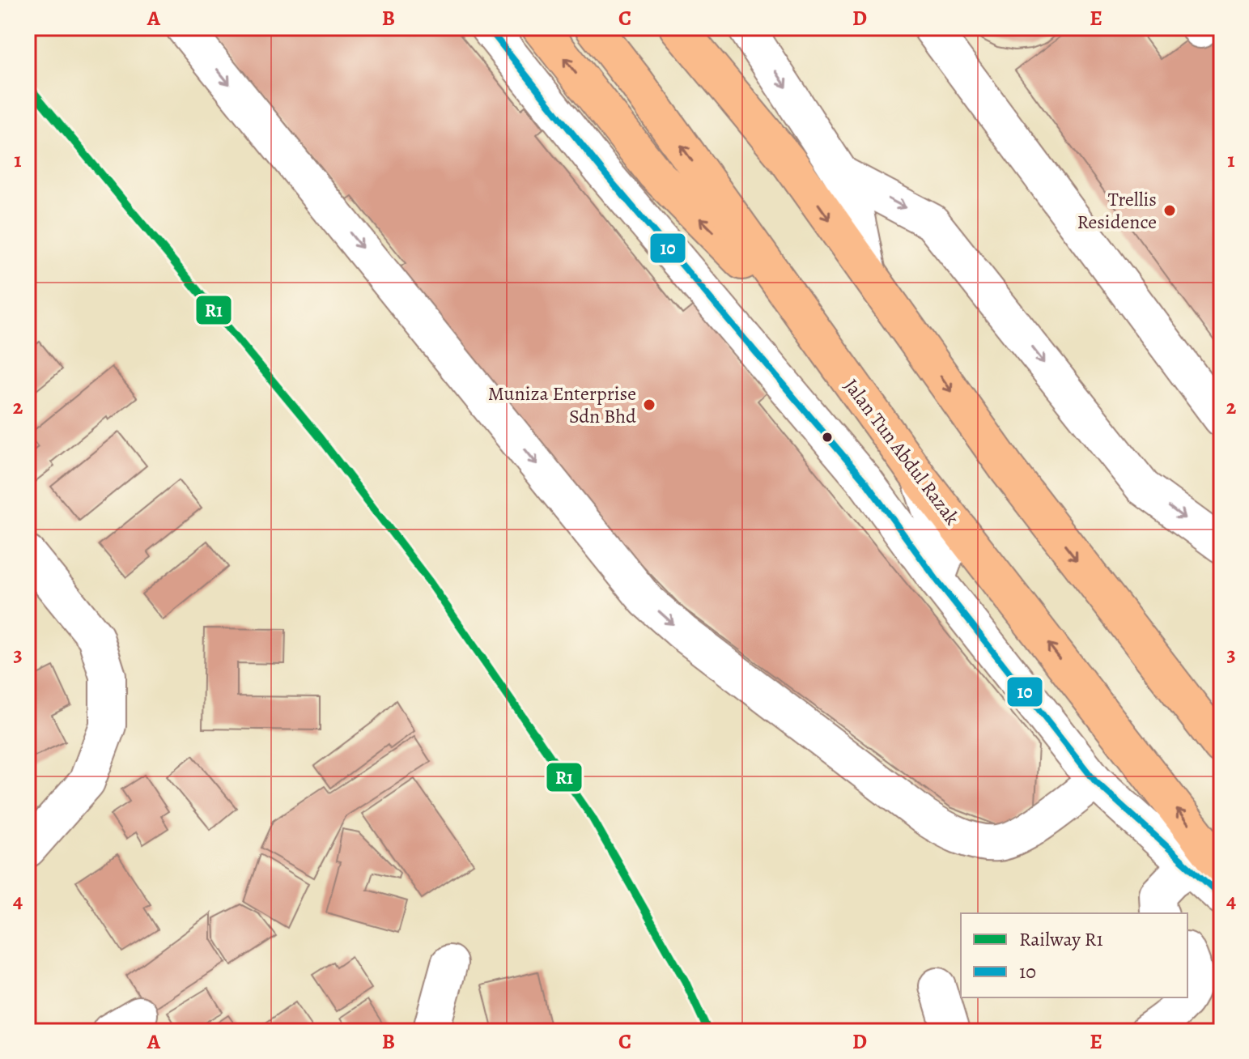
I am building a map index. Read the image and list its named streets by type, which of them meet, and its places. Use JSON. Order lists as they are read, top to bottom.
{
  "streets": {
    "highway": ["Jalan Tun Abdul Razak"]
  },
  "places": ["Trellis Residence", "Muniza Enterprise Sdn Bhd"],
  "lines": ["transit line 10", "rail line R1"],
  "legend": ["Railway R1", "10"],
  "grid": {
    "columns": [
      "A",
      "B",
      "C",
      "D",
      "E"
    ],
    "rows": [
      "1",
      "2",
      "3",
      "4"
    ]
  }
}
